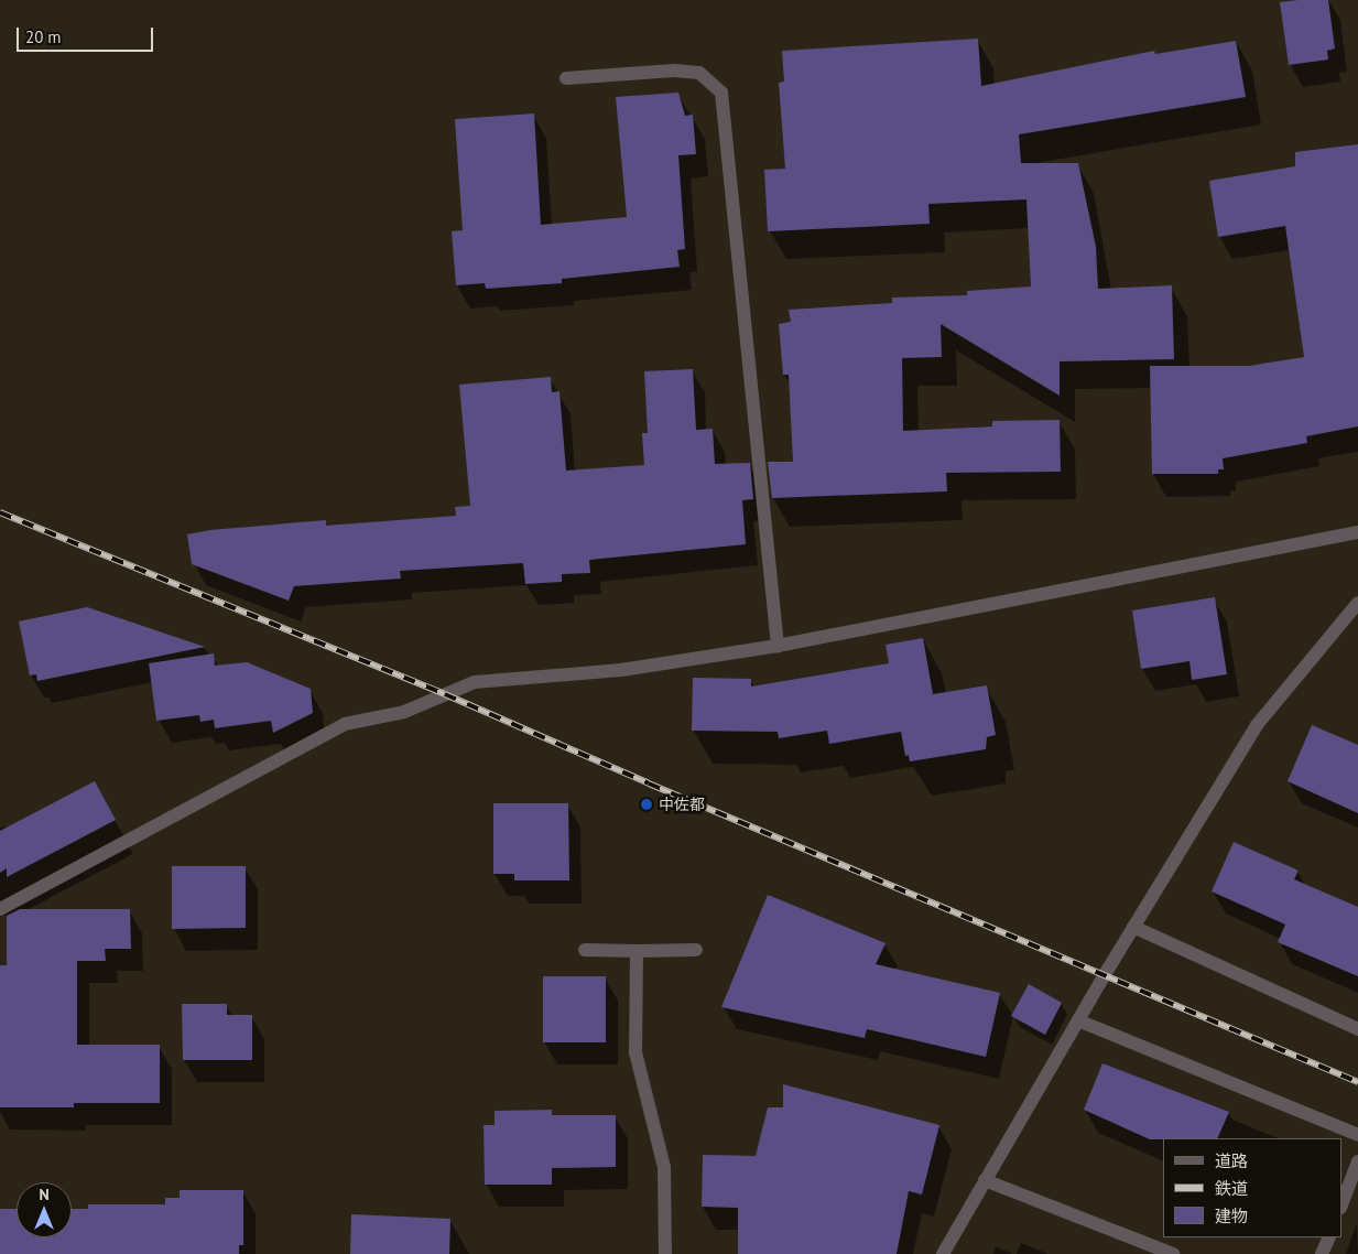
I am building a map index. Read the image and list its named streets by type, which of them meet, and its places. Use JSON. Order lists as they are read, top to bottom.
{
  "places": ["中佐都"],
  "legend": ["道路", "鉄道", "建物"],
  "scale_bar": "20 m",
  "north": "top"
}
